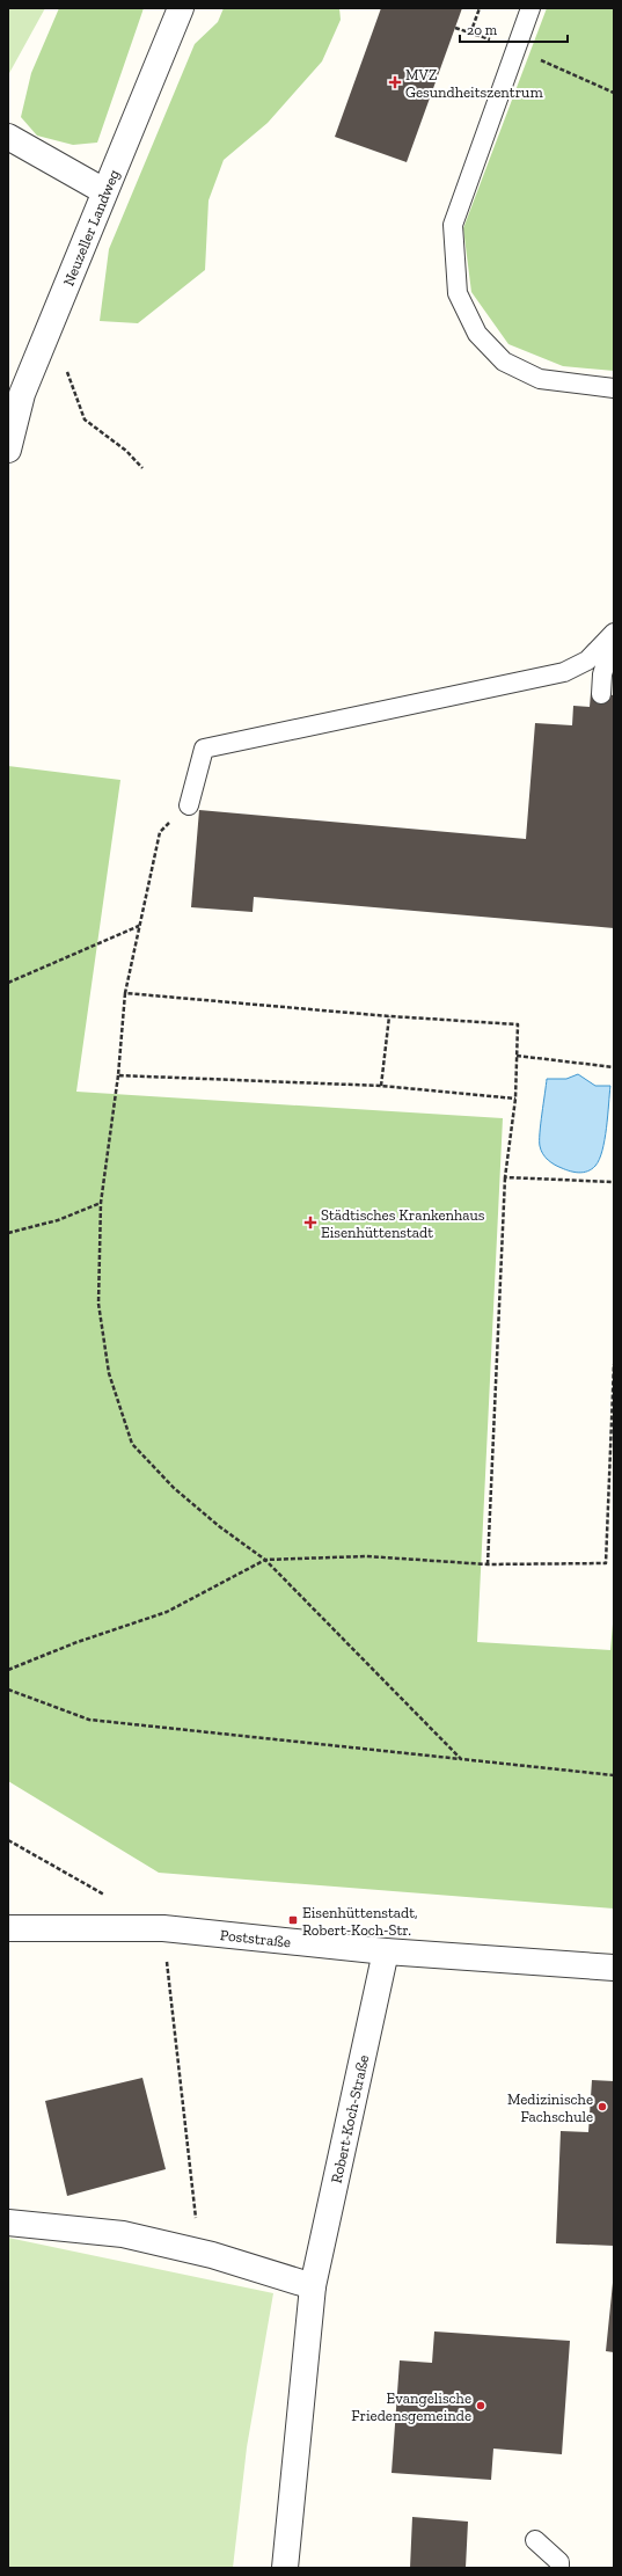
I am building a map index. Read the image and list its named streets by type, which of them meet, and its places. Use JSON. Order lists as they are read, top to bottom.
{
  "streets": {
    "street": ["Neuzeller Landweg", "Poststraße", "Robert-Koch-Straße"]
  },
  "crossings": [
    ["Poststraße", "Robert-Koch-Straße"]
  ],
  "places": {
    "health": ["MVZ Gesundheitszentrum", "Städtisches Krankenhaus Eisenhüttenstadt"],
    "transit": ["Eisenhüttenstadt, Robert-Koch-Str."],
    "other": ["Medizinische Fachschule", "Evangelische Friedensgemeinde"]
  },
  "scale_bar": "20 m"
}
